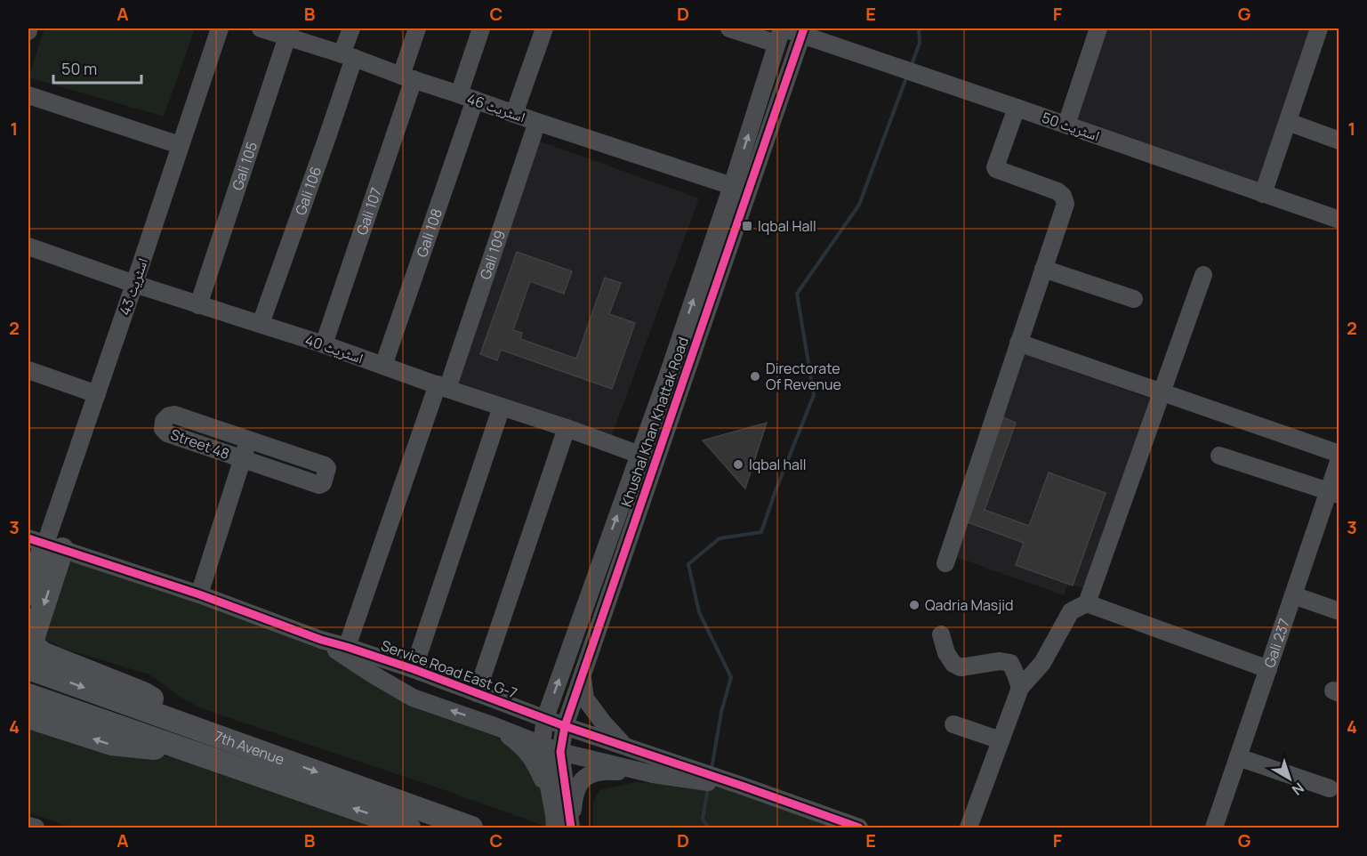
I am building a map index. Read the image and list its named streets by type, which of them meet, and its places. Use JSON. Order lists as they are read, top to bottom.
{
  "streets": {
    "main road": ["7th Avenue"],
    "street": [
      "اسٹریٹ 46",
      "اسٹریٹ 50",
      "Gali 105",
      "Gali 106",
      "Gali 107",
      "Gali 108",
      "Gali 109",
      "اسٹریٹ 43",
      "اسٹریٹ 40",
      "Khushal Khan Khattak Road",
      "Street 48",
      "Gali 237",
      "Service Road East G-7"
    ]
  },
  "crossings": [
    ["اسٹریٹ 46", "Gali 105"],
    ["اسٹریٹ 46", "Gali 106"],
    ["اسٹریٹ 46", "Gali 107"],
    ["اسٹریٹ 46", "Gali 108"],
    ["اسٹریٹ 46", "Gali 109"],
    ["اسٹریٹ 46", "Khushal Khan Khattak Road"],
    ["اسٹریٹ 50", "Khushal Khan Khattak Road"],
    ["Gali 105", "اسٹریٹ 40"],
    ["Gali 106", "اسٹریٹ 40"],
    ["Gali 107", "اسٹریٹ 40"],
    ["Gali 108", "اسٹریٹ 40"],
    ["Gali 109", "اسٹریٹ 40"],
    ["Gali 109", "Service Road East G-7"],
    ["اسٹریٹ 43", "اسٹریٹ 40"],
    ["اسٹریٹ 43", "Service Road East G-7"],
    ["اسٹریٹ 40", "Khushal Khan Khattak Road"],
    ["Khushal Khan Khattak Road", "Service Road East G-7"]
  ],
  "places": {
    "transit": ["Iqbal Hall"],
    "other": ["Directorate Of Revenue", "Iqbal hall", "Qadria Masjid"]
  },
  "scale_bar": "50 m",
  "north": "bottom right",
  "grid": {
    "columns": [
      "A",
      "B",
      "C",
      "D",
      "E",
      "F",
      "G"
    ],
    "rows": [
      "1",
      "2",
      "3",
      "4"
    ]
  }
}
